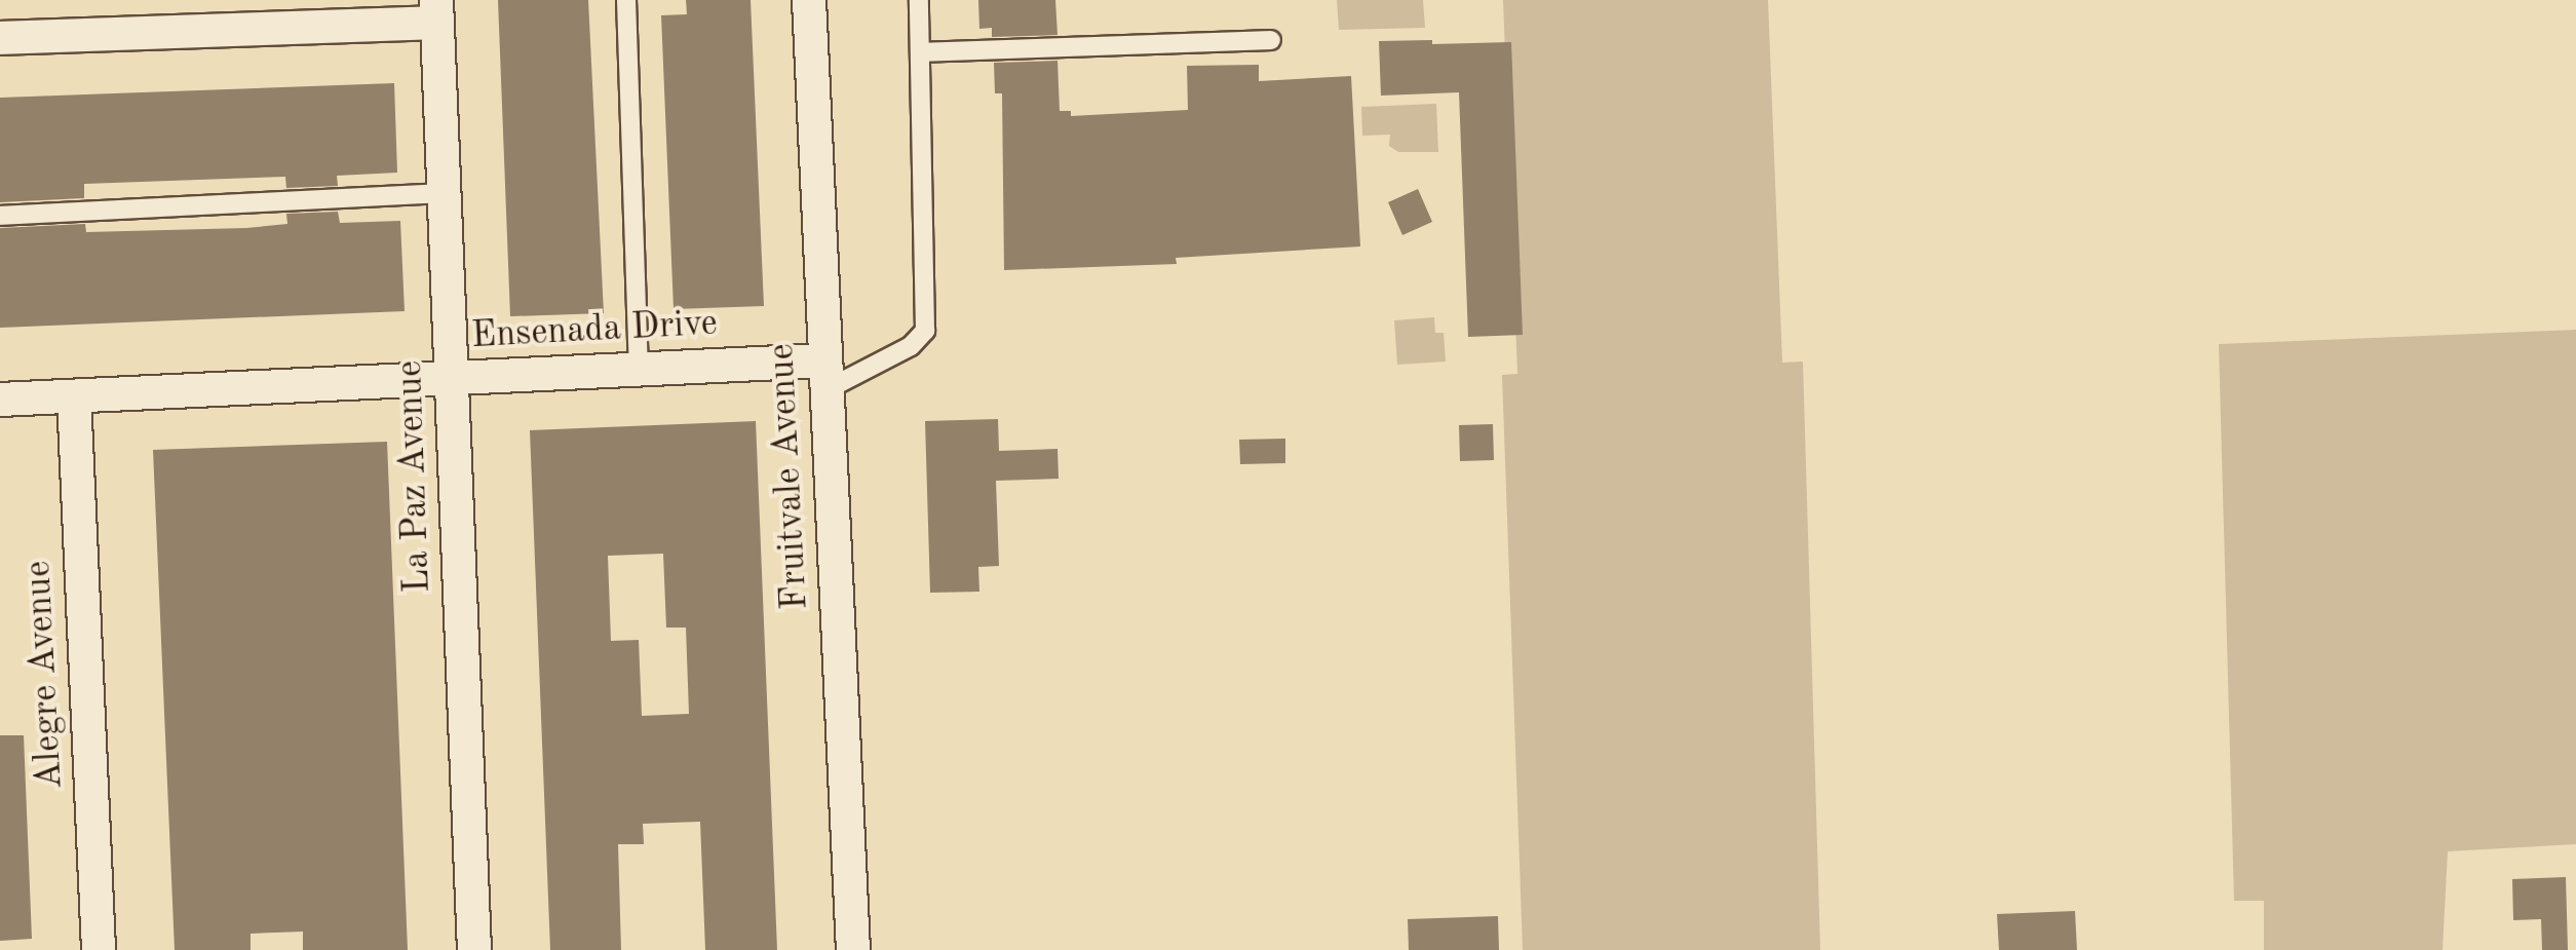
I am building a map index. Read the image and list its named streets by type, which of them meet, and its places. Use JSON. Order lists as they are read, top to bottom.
{
  "streets": {
    "street": [
      "Ensenada Drive",
      "La Paz Avenue",
      "Fruitvale Avenue",
      "Alegre Avenue"
    ]
  },
  "crossings": [
    ["Ensenada Drive", "La Paz Avenue"],
    ["Ensenada Drive", "Fruitvale Avenue"],
    ["Ensenada Drive", "Alegre Avenue"]
  ]
}
